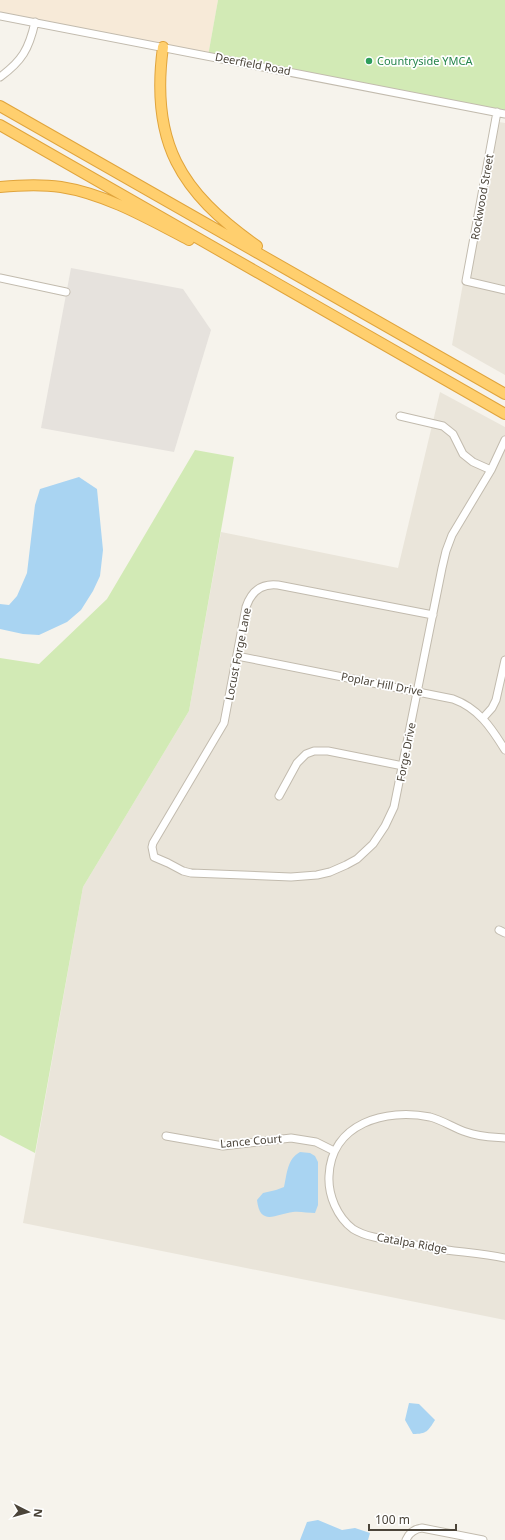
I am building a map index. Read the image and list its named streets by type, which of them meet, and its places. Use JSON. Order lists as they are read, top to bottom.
{
  "streets": {
    "street": [
      "Deerfield Road",
      "Rockwood Street",
      "Locust Forge Lane",
      "Poplar Hill Drive",
      "Forge Drive",
      "Lance Court",
      "Catalpa Ridge"
    ]
  },
  "crossings": [
    ["Deerfield Road", "Rockwood Street"],
    ["Locust Forge Lane", "Poplar Hill Drive"],
    ["Locust Forge Lane", "Forge Drive"],
    ["Poplar Hill Drive", "Forge Drive"],
    ["Lance Court", "Catalpa Ridge"]
  ],
  "places": ["Countryside YMCA"],
  "scale_bar": "100 m",
  "north": "right"
}
